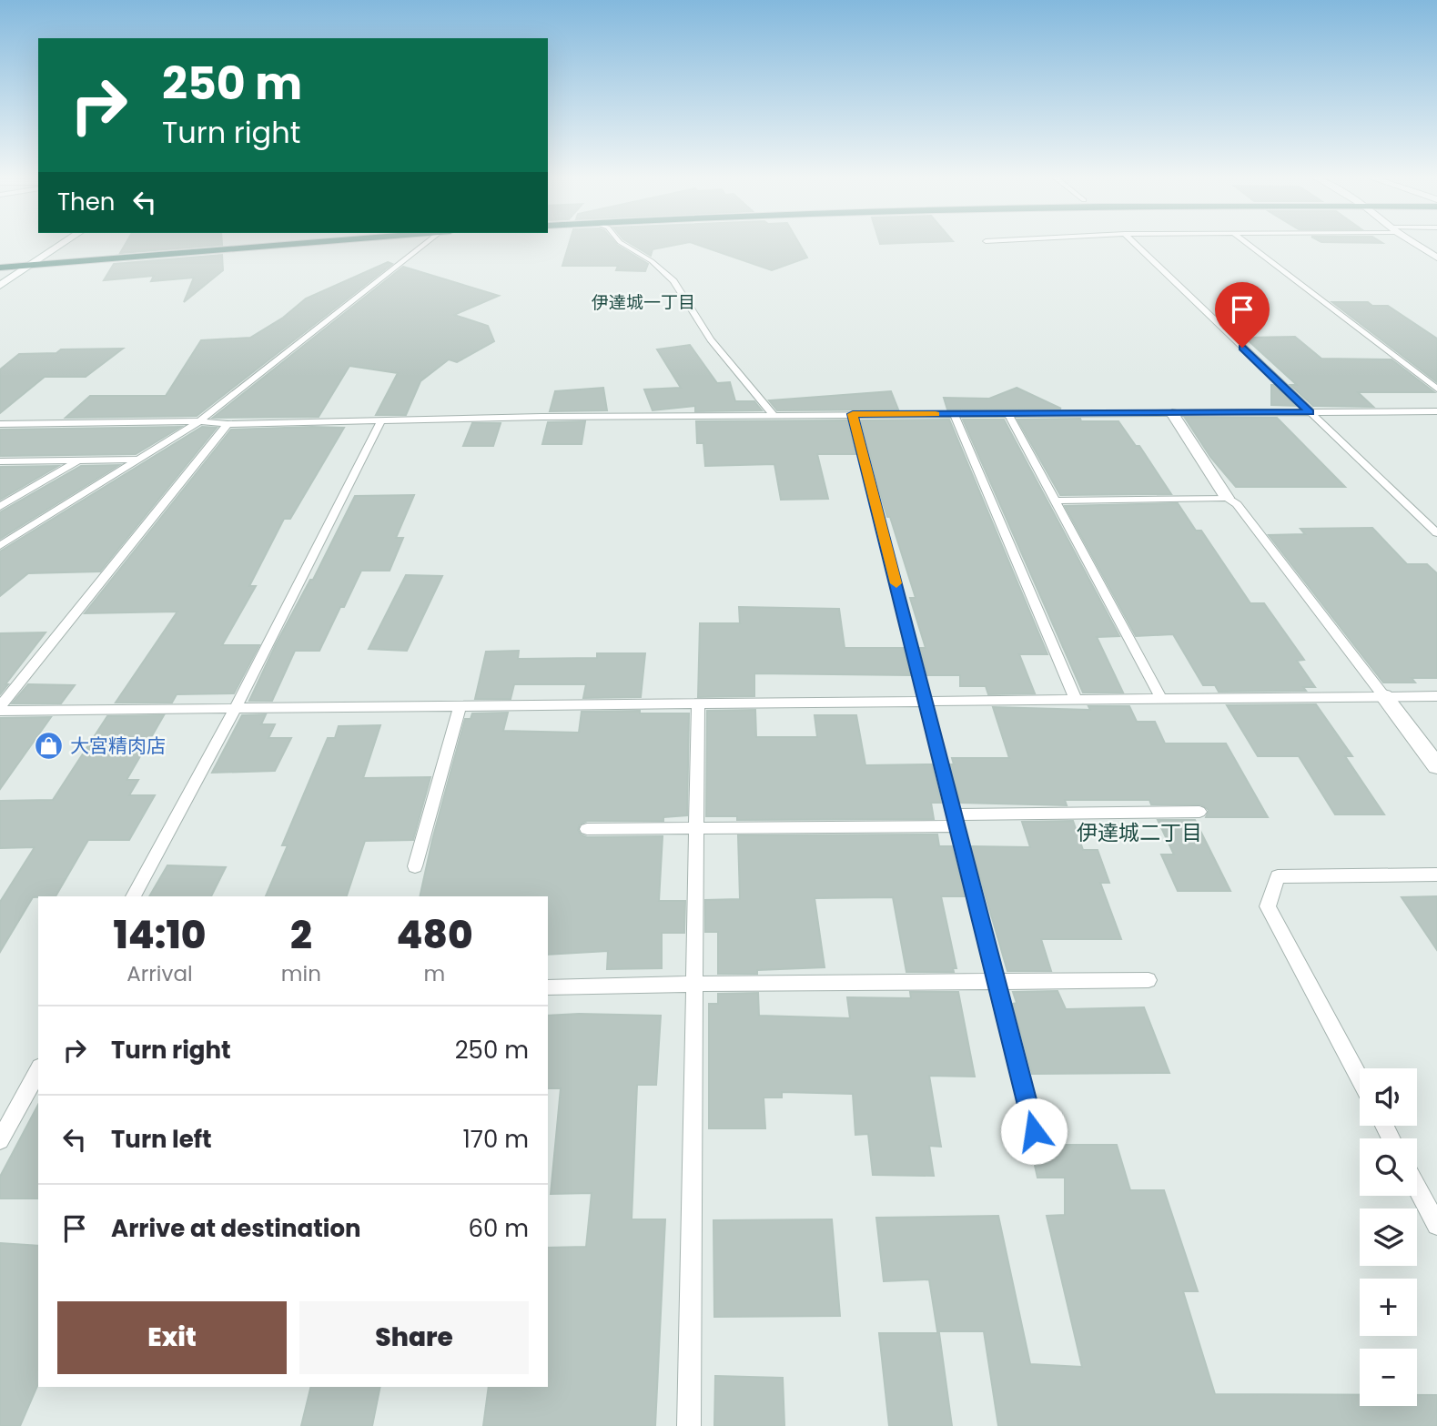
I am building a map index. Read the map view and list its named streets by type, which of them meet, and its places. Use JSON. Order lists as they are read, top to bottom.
{
  "districts": ["伊達城一丁目", "伊達城二丁目"],
  "places": {
    "shop": ["大宮精肉店"]
  },
  "page": {
    "turn": ["250 m", "Turn right"],
    "then": "Then",
    "eta": [
      "14:10",
      "Arrival",
      "2",
      "min",
      "480",
      "m"
    ],
    "list": [
      {
        "name": "Turn right",
        "value": "250 m"
      },
      {
        "name": "Turn left",
        "value": "170 m"
      },
      {
        "name": "Arrive at destination",
        "value": "60 m"
      }
    ],
    "map_buttons": ["+", "−"],
    "buttons": ["Exit", "Share"]
  }
}
